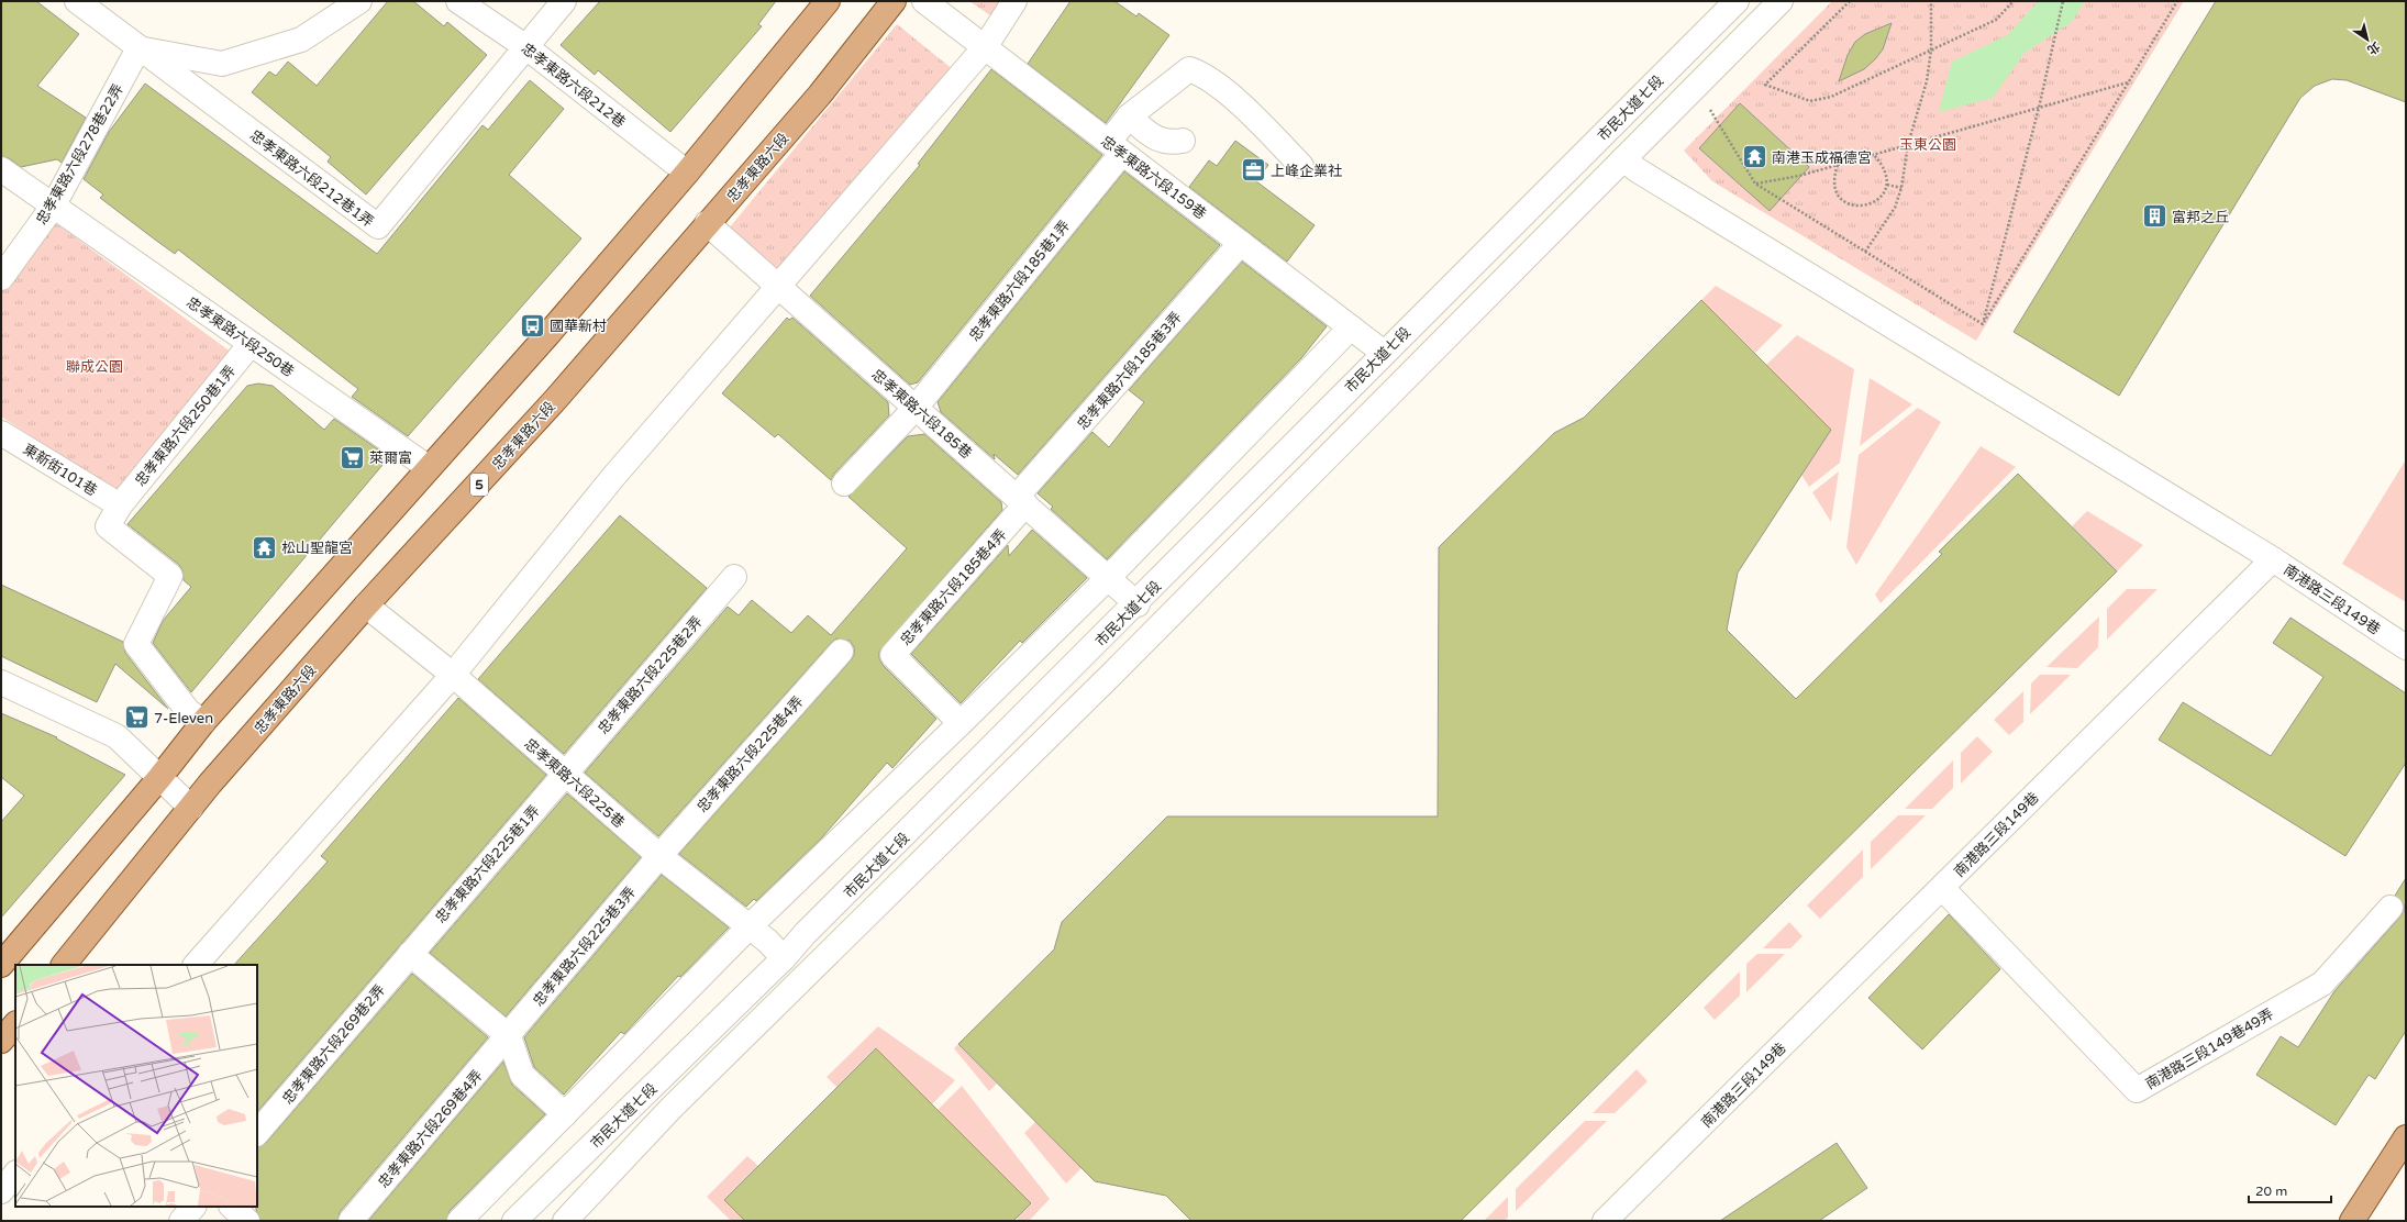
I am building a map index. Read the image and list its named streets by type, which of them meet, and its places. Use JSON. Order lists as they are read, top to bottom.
{
  "streets": {
    "main road": ["忠孝東路六段", "5"],
    "street": [
      "忠孝東路六段212巷",
      "市民大道七段",
      "忠孝東路六段278巷22弄",
      "忠孝東路六段159巷",
      "忠孝東路六段212巷1弄",
      "忠孝東路六段185巷1弄",
      "忠孝東路六段250巷",
      "忠孝東路六段185巷3弄",
      "忠孝東路六段185巷",
      "忠孝東路六段250巷1弄",
      "東新街101巷",
      "忠孝東路六段185巷4弄",
      "南港路三段149巷",
      "忠孝東路六段225巷2弄",
      "忠孝東路六段225巷4弄",
      "忠孝東路六段225巷",
      "忠孝東路六段225巷1弄",
      "忠孝東路六段225巷3弄",
      "忠孝東路六段269巷2弄",
      "南港路三段149巷49弄",
      "忠孝東路六段269巷4弄"
    ]
  },
  "crossings": [
    ["忠孝東路六段212巷", "忠孝東路六段212巷1弄"],
    ["市民大道七段", "忠孝東路六段159巷"],
    ["市民大道七段", "忠孝東路六段185巷"],
    ["市民大道七段", "忠孝東路六段225巷"],
    ["忠孝東路六段278巷22弄", "忠孝東路六段212巷1弄"],
    ["忠孝東路六段278巷22弄", "忠孝東路六段250巷"],
    ["忠孝東路六段", "忠孝東路六段185巷"],
    ["忠孝東路六段", "忠孝東路六段225巷"],
    ["忠孝東路六段159巷", "忠孝東路六段185巷1弄"],
    ["忠孝東路六段159巷", "忠孝東路六段185巷3弄"],
    ["忠孝東路六段185巷1弄", "忠孝東路六段185巷"],
    ["忠孝東路六段250巷", "忠孝東路六段250巷1弄"],
    ["忠孝東路六段185巷3弄", "忠孝東路六段185巷"],
    ["忠孝東路六段185巷3弄", "忠孝東路六段185巷4弄"],
    ["忠孝東路六段185巷", "忠孝東路六段185巷4弄"],
    ["忠孝東路六段250巷1弄", "東新街101巷"],
    ["南港路三段149巷", "南港路三段149巷49弄"],
    ["忠孝東路六段225巷2弄", "忠孝東路六段225巷"],
    ["忠孝東路六段225巷2弄", "忠孝東路六段225巷1弄"],
    ["忠孝東路六段225巷4弄", "忠孝東路六段225巷"],
    ["忠孝東路六段225巷4弄", "忠孝東路六段225巷3弄"],
    ["忠孝東路六段225巷", "忠孝東路六段225巷1弄"],
    ["忠孝東路六段225巷", "忠孝東路六段225巷3弄"],
    ["忠孝東路六段225巷1弄", "忠孝東路六段269巷2弄"],
    ["忠孝東路六段225巷3弄", "忠孝東路六段269巷4弄"]
  ],
  "parks": ["玉東公園", "聯成公園"],
  "places": {
    "temple": ["南港玉成福德宮", "松山聖龍宮"],
    "office": ["上峰企業社"],
    "building": ["富邦之丘"],
    "bus stop": ["國華新村"],
    "supermarket": ["萊爾富", "7-Eleven"]
  },
  "scale_bar": "20 m",
  "north": "bottom right"
}
